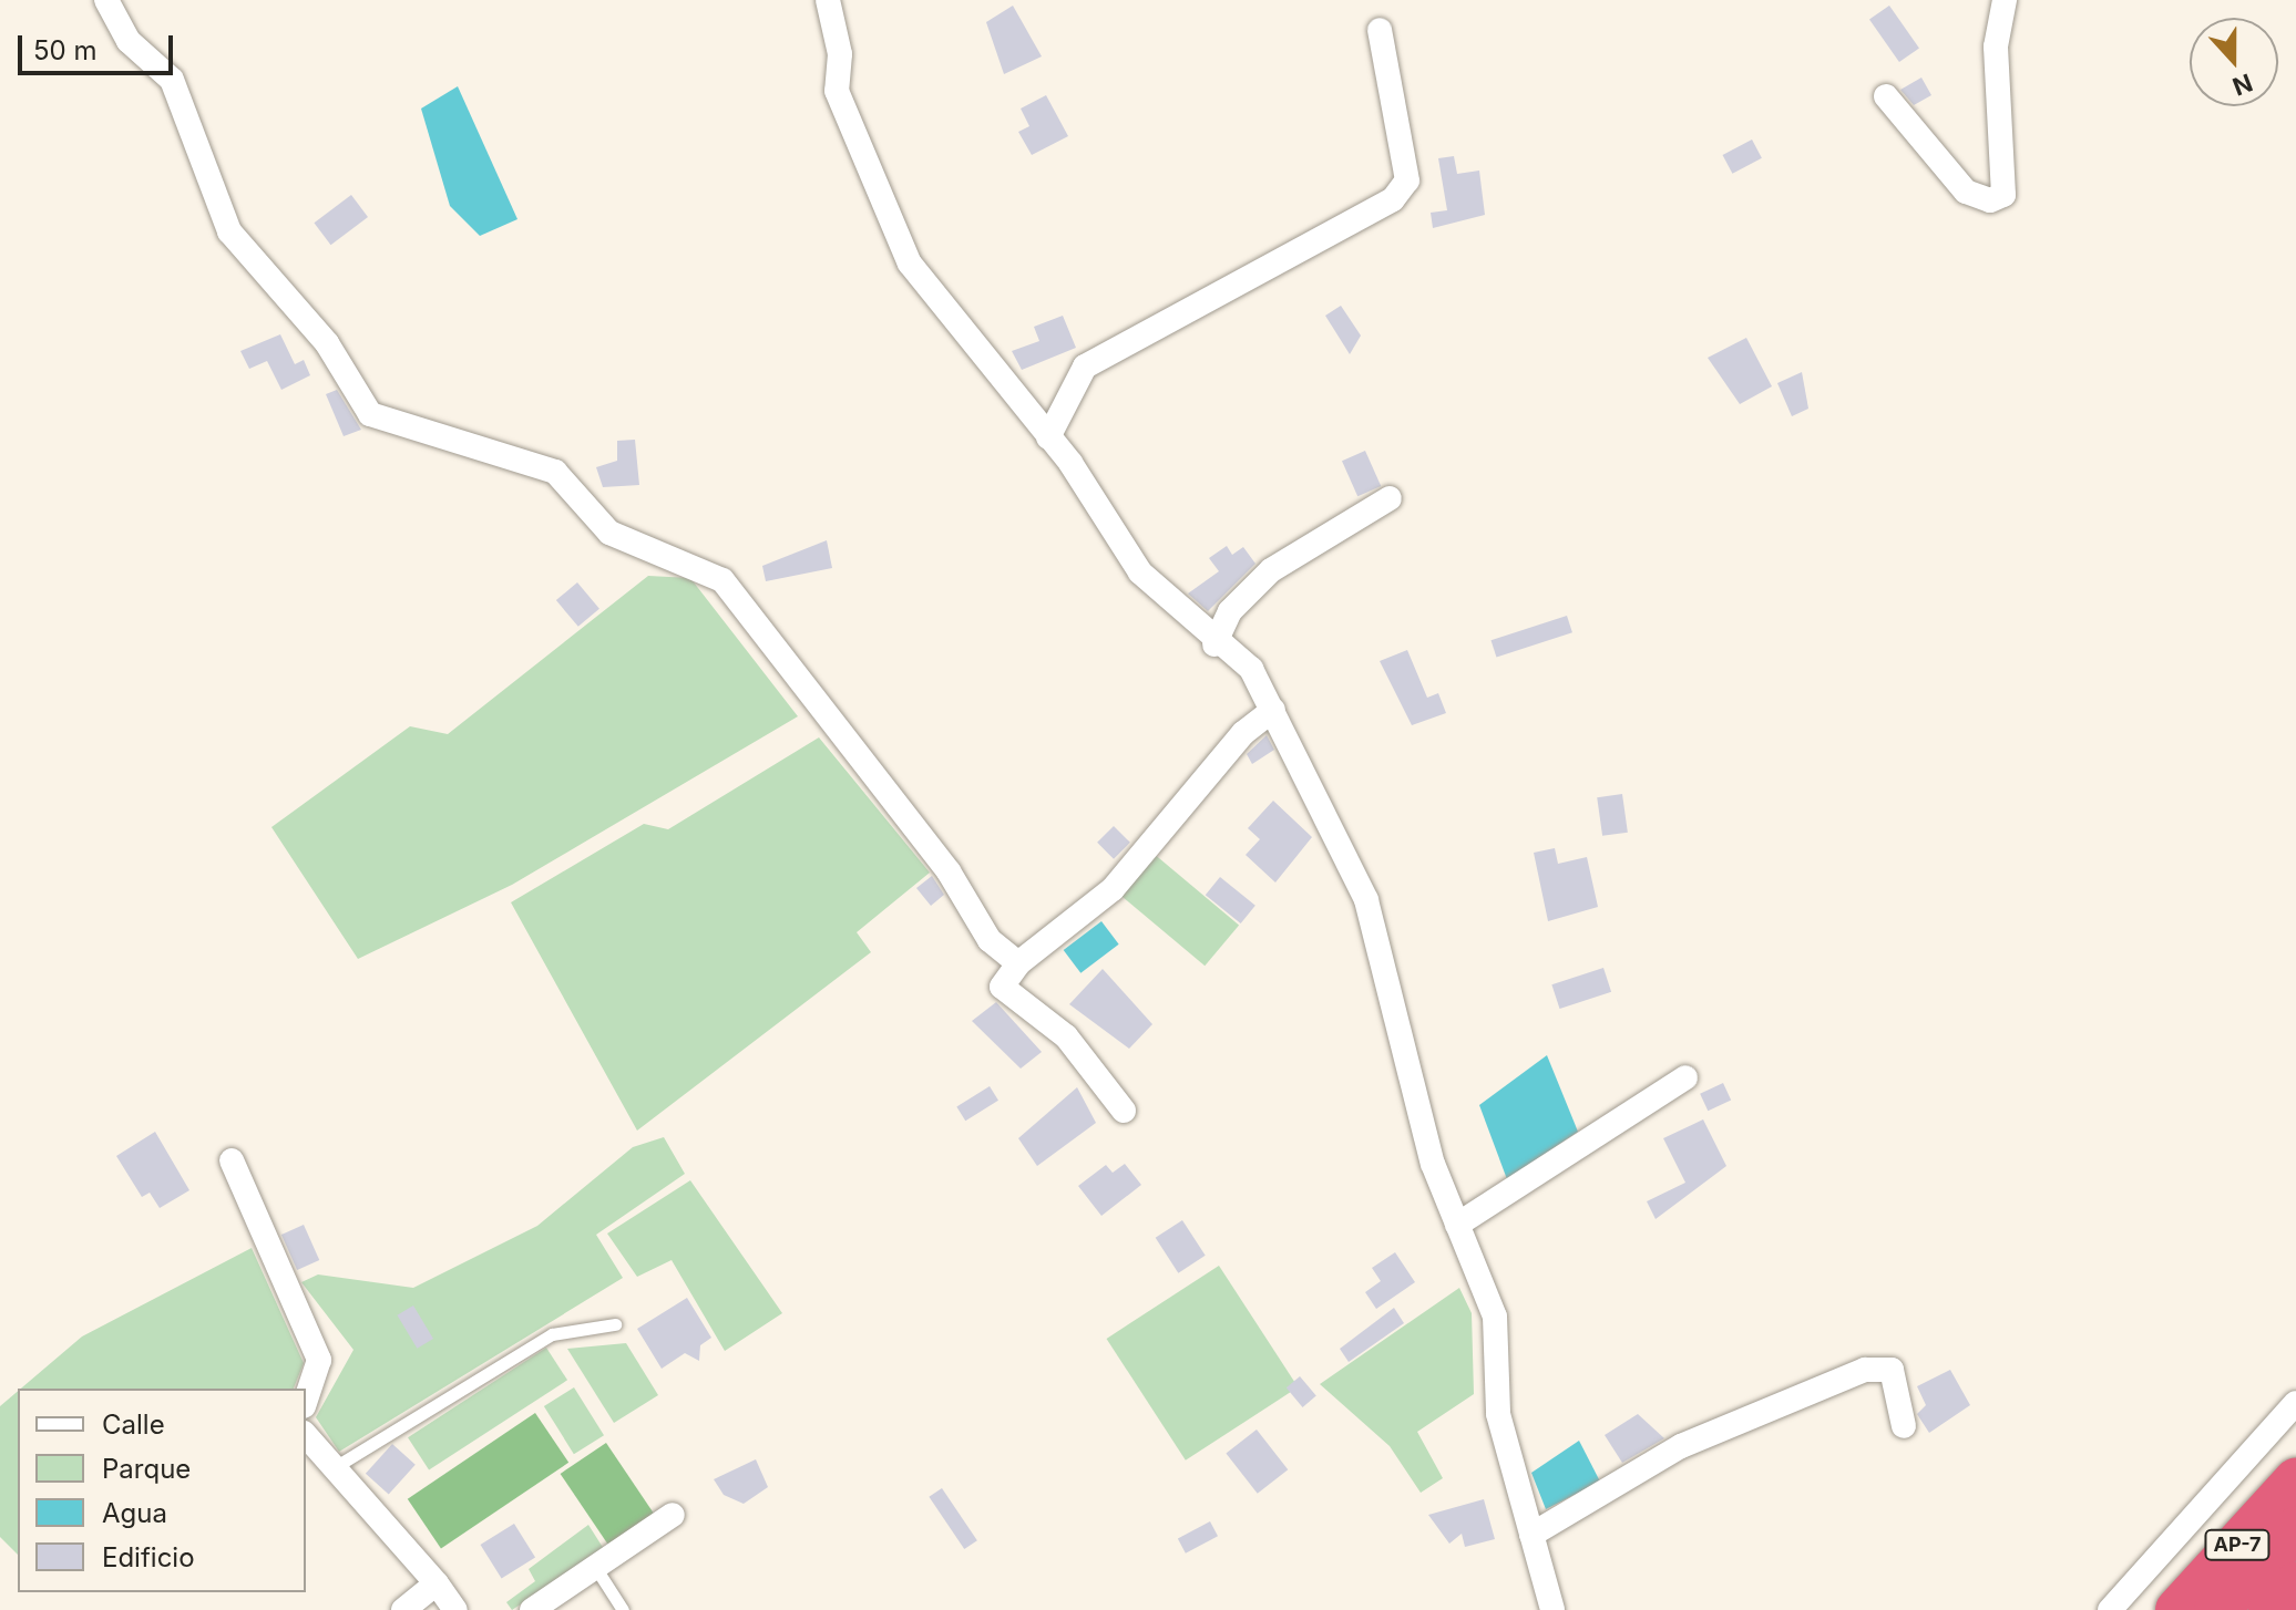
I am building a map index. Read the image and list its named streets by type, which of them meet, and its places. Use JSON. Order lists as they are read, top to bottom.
{
  "streets": {
    "highway": ["AP-7"]
  },
  "legend": [
    "Calle",
    "Parque",
    "Agua",
    "Edificio"
  ],
  "scale_bar": "50 m",
  "north": "bottom"
}
